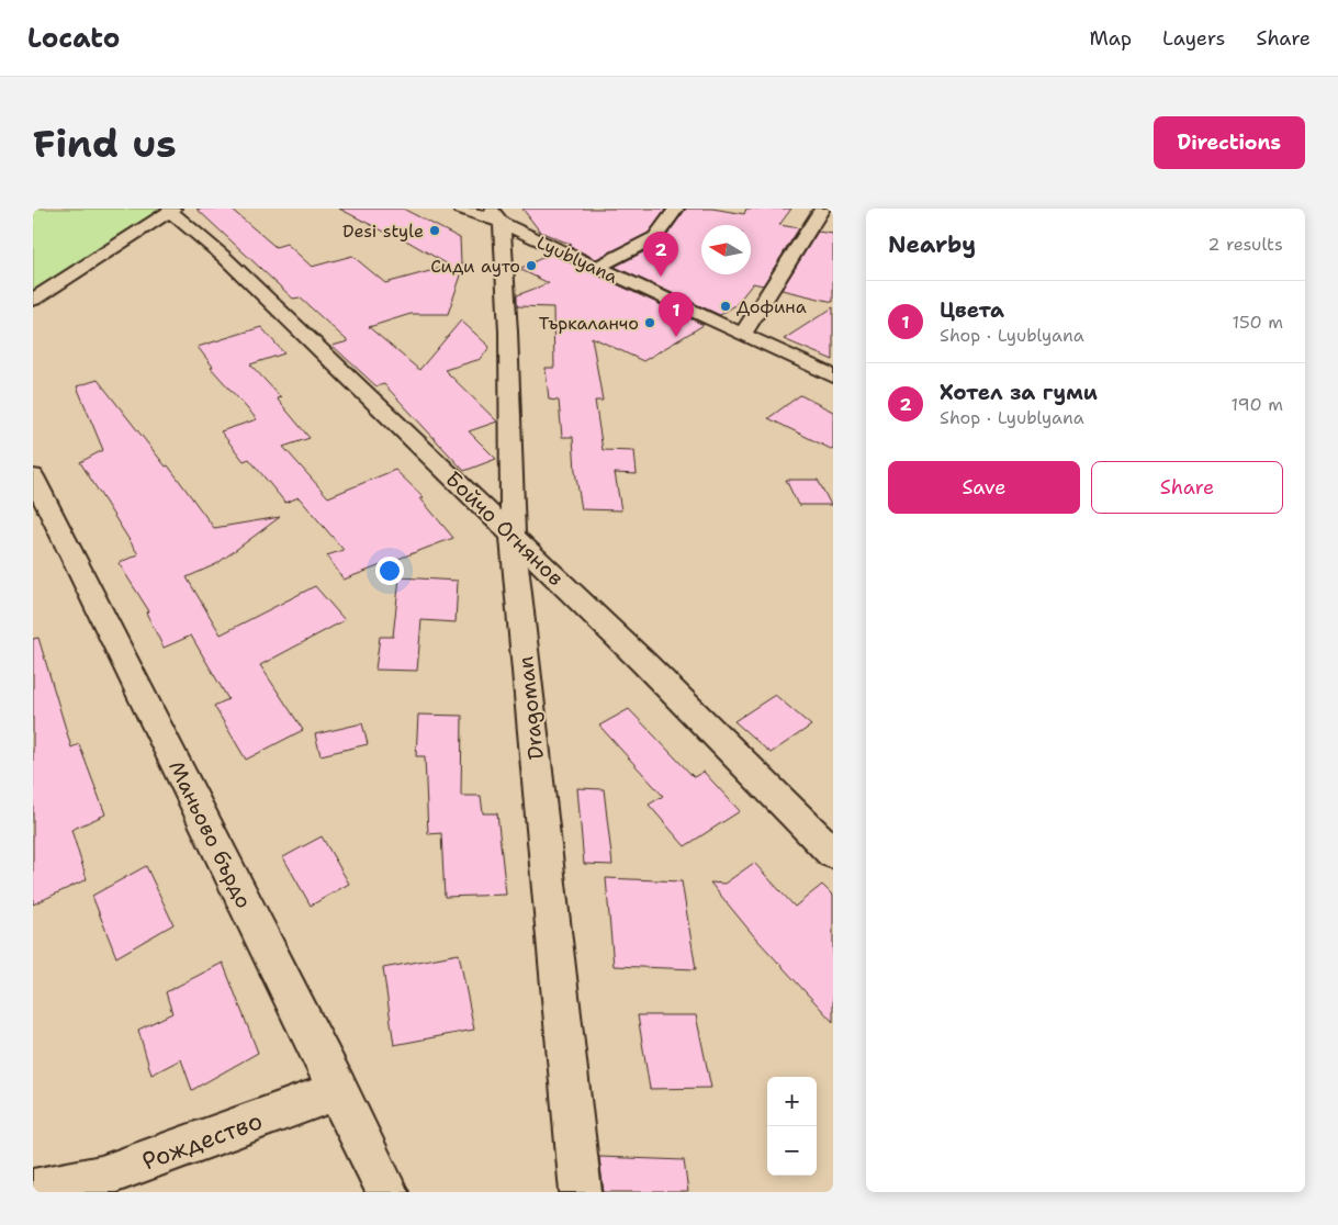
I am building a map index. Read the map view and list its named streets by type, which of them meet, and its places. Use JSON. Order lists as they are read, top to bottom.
{
  "streets": {
    "street": [
      "Lyublyana",
      "Бойчо Огнянов",
      "Dragoman",
      "Маньово бърдо",
      "Рождество"
    ]
  },
  "crossings": [
    ["Lyublyana", "Dragoman"],
    ["Бойчо Огнянов", "Dragoman"],
    ["Маньово бърдо", "Рождество"]
  ],
  "places": [
    "Desi style",
    "Сиди ауто",
    "Дофина",
    "Търкаланчо"
  ],
  "north": "left",
  "page": {
    "header": "Locato",
    "nav": ["Map", "Layers", "Share"],
    "buttons": [
      "Directions",
      ["Save", "Share"]
    ],
    "title": "Find us",
    "heading": ["Nearby", "2 results"],
    "pins": ["2", "1"],
    "list": [
      {
        "mark": "1",
        "name": "Цвета",
        "note": "Shop · Lyublyana",
        "value": "150 m"
      },
      {
        "mark": "2",
        "name": "Хотел за гуми",
        "note": "Shop · Lyublyana",
        "value": "190 m"
      }
    ],
    "map_buttons": ["+", "−"]
  }
}
